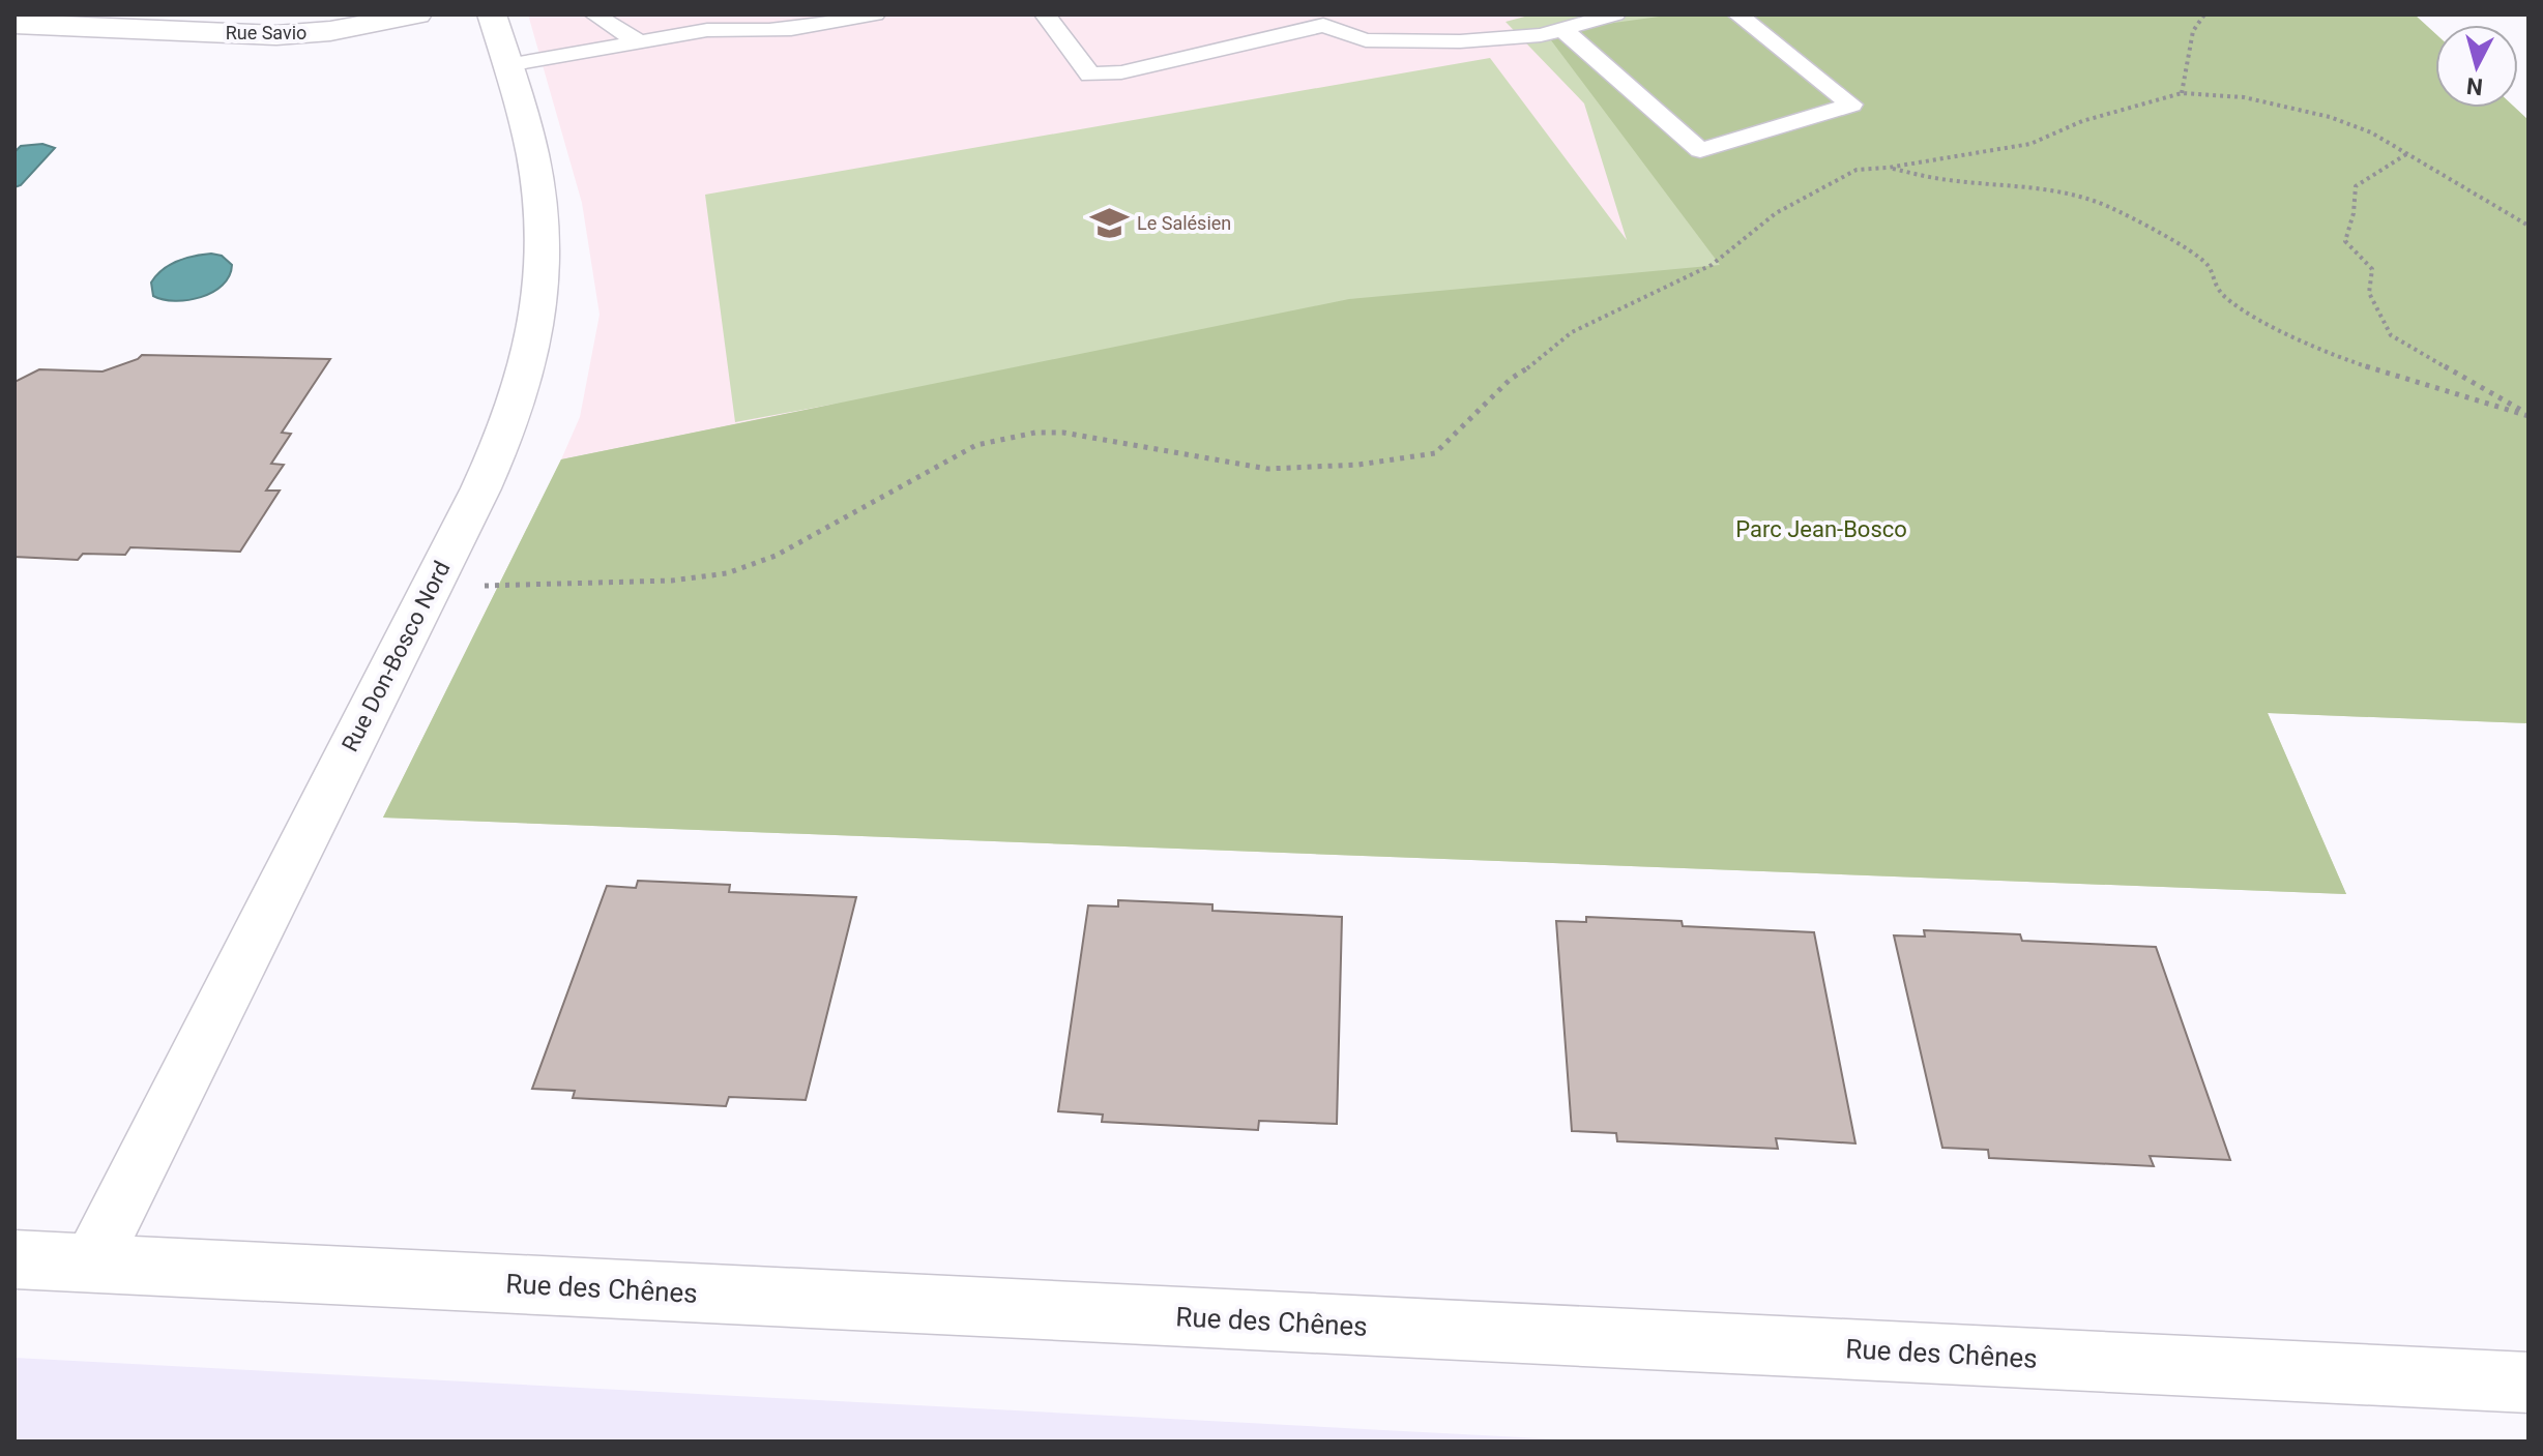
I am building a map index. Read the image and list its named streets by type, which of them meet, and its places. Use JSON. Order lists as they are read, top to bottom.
{
  "streets": {
    "street": ["Rue Savio", "Rue Don-Bosco Nord", "Rue des Chênes"]
  },
  "crossings": [
    ["Rue Don-Bosco Nord", "Rue des Chênes"]
  ],
  "parks": ["Parc Jean-Bosco"],
  "places": {
    "school or university": ["Le Salésien"]
  },
  "north": "bottom"
}
